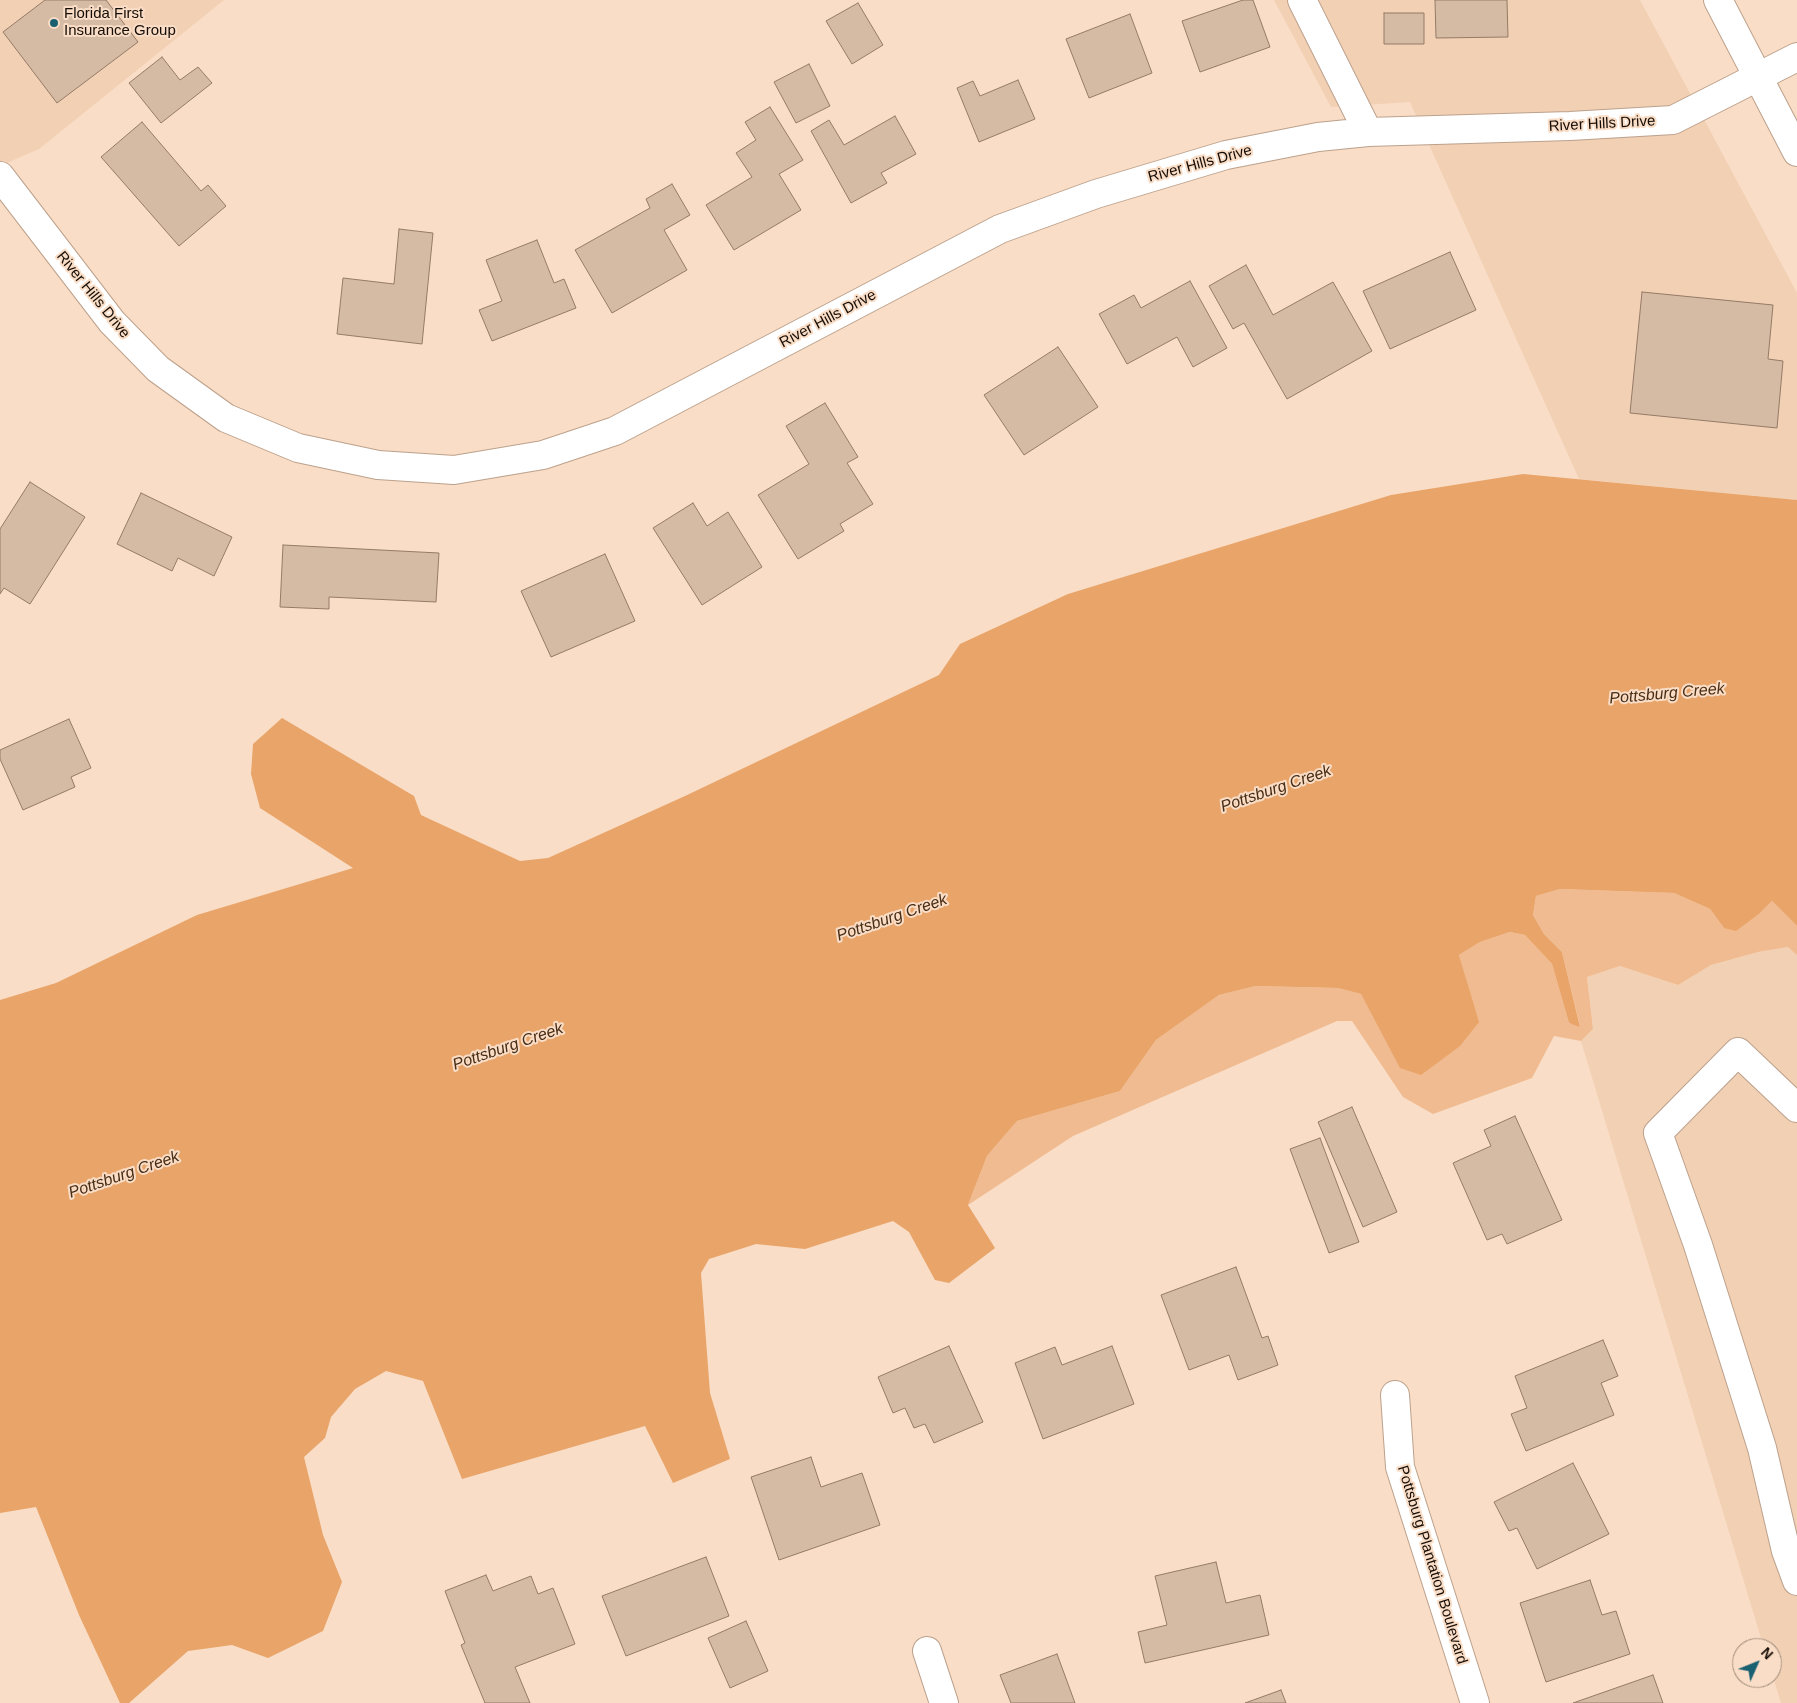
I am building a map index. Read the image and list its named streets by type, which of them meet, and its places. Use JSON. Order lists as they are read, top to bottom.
{
  "streets": {
    "street": ["River Hills Drive", "Pottsburg Plantation Boulevard"]
  },
  "water": ["Pottsburg Creek"],
  "places": ["Florida First Insurance Group"],
  "north": "top right"
}
